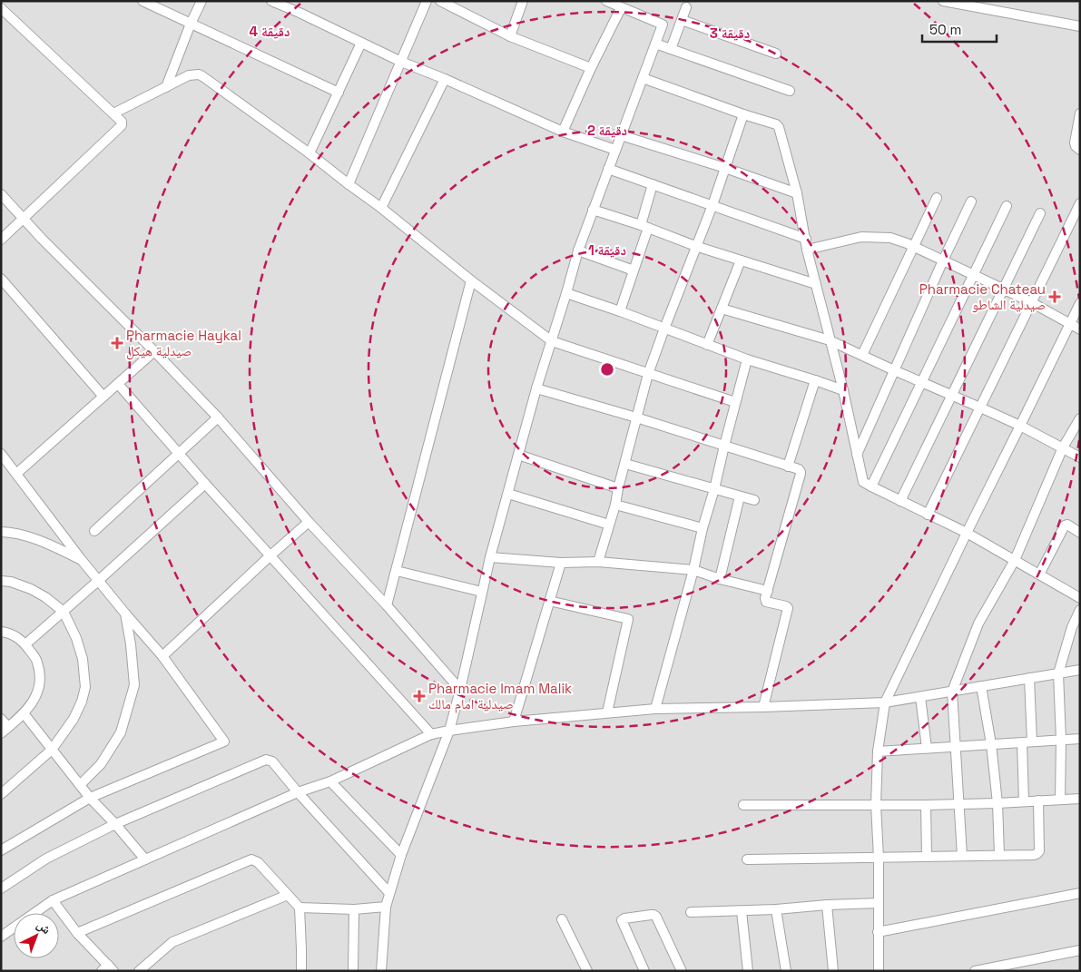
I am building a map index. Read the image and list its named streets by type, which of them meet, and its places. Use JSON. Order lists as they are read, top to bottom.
{
  "places": {
    "health": ["Pharmacie Chateau صيدلية الشاطو", "Pharmacie Haykal صيدلية هيكل", "Pharmacie Imam Malik صيدلية امام مالك"]
  },
  "scale_bar": "50 m",
  "north": "top right",
  "rings": [
    "4 دقيقة",
    "3 دقيقة",
    "2 دقيقة",
    "1 دقيقة"
  ]
}
